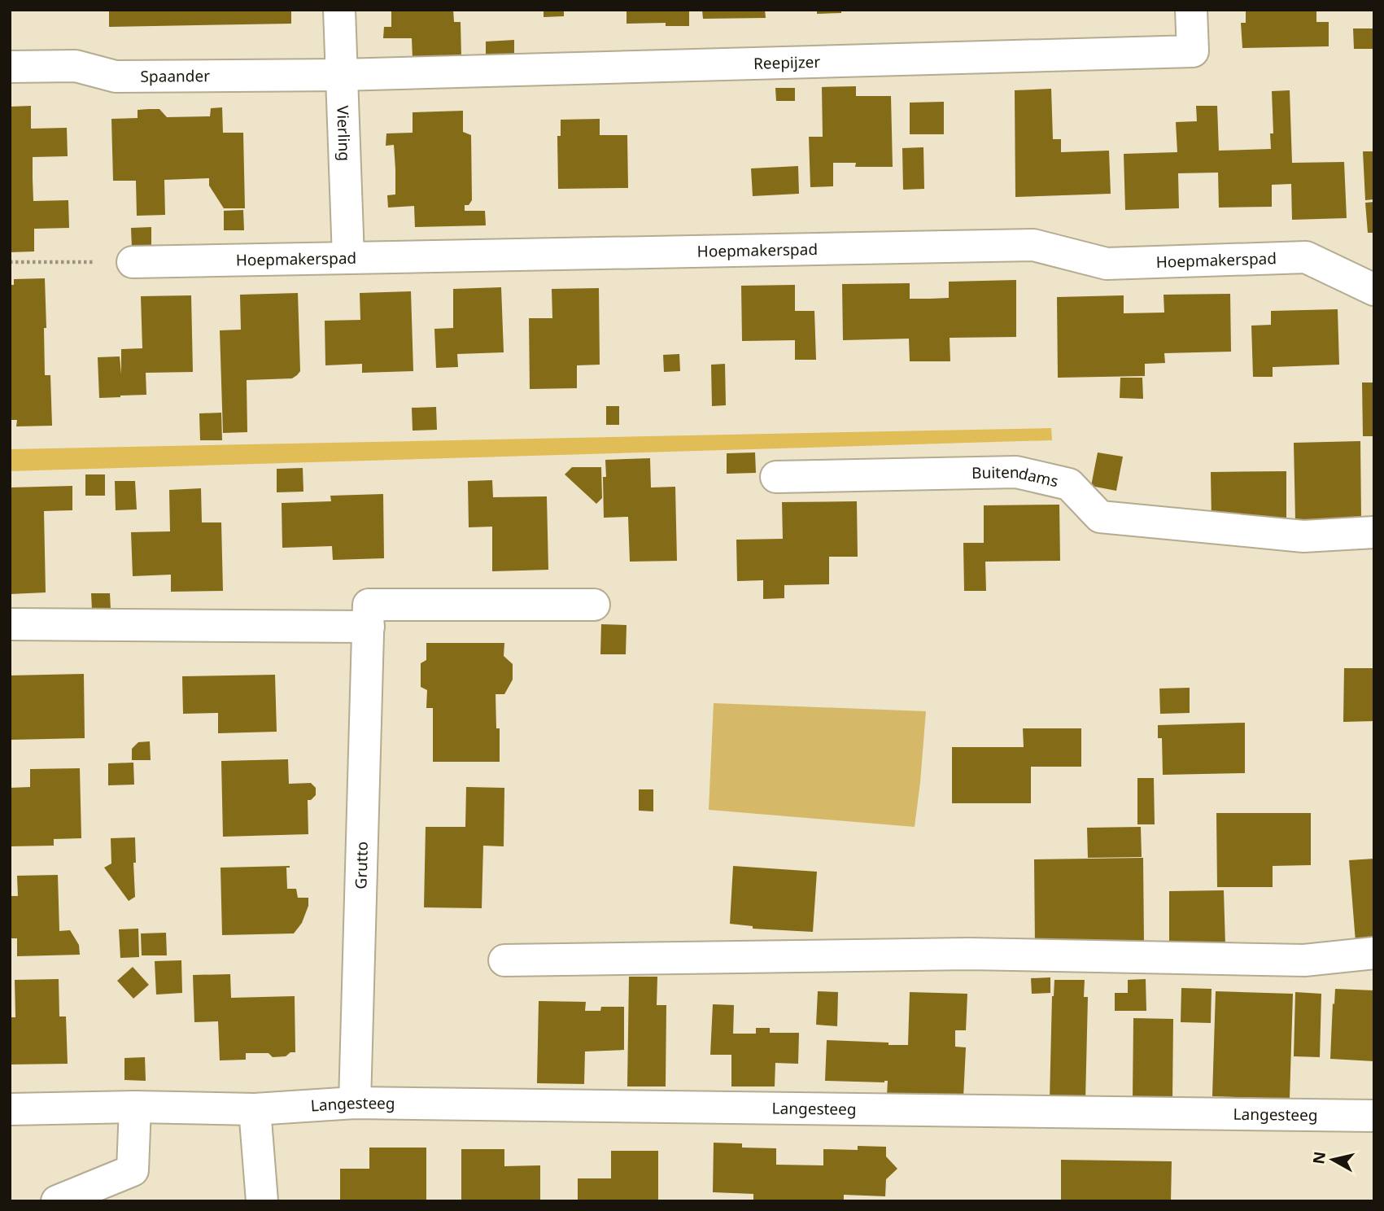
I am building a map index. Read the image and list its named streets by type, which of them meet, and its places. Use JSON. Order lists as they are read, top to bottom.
{
  "streets": {
    "street": [
      "Reepijzer",
      "Spaander",
      "Vierling",
      "Hoepmakerspad",
      "Buitendams",
      "Grutto",
      "Langesteeg"
    ]
  },
  "crossings": [
    ["Reepijzer", "Spaander"],
    ["Reepijzer", "Vierling"],
    ["Spaander", "Vierling"],
    ["Vierling", "Hoepmakerspad"],
    ["Grutto", "Langesteeg"]
  ],
  "north": "left"
}
